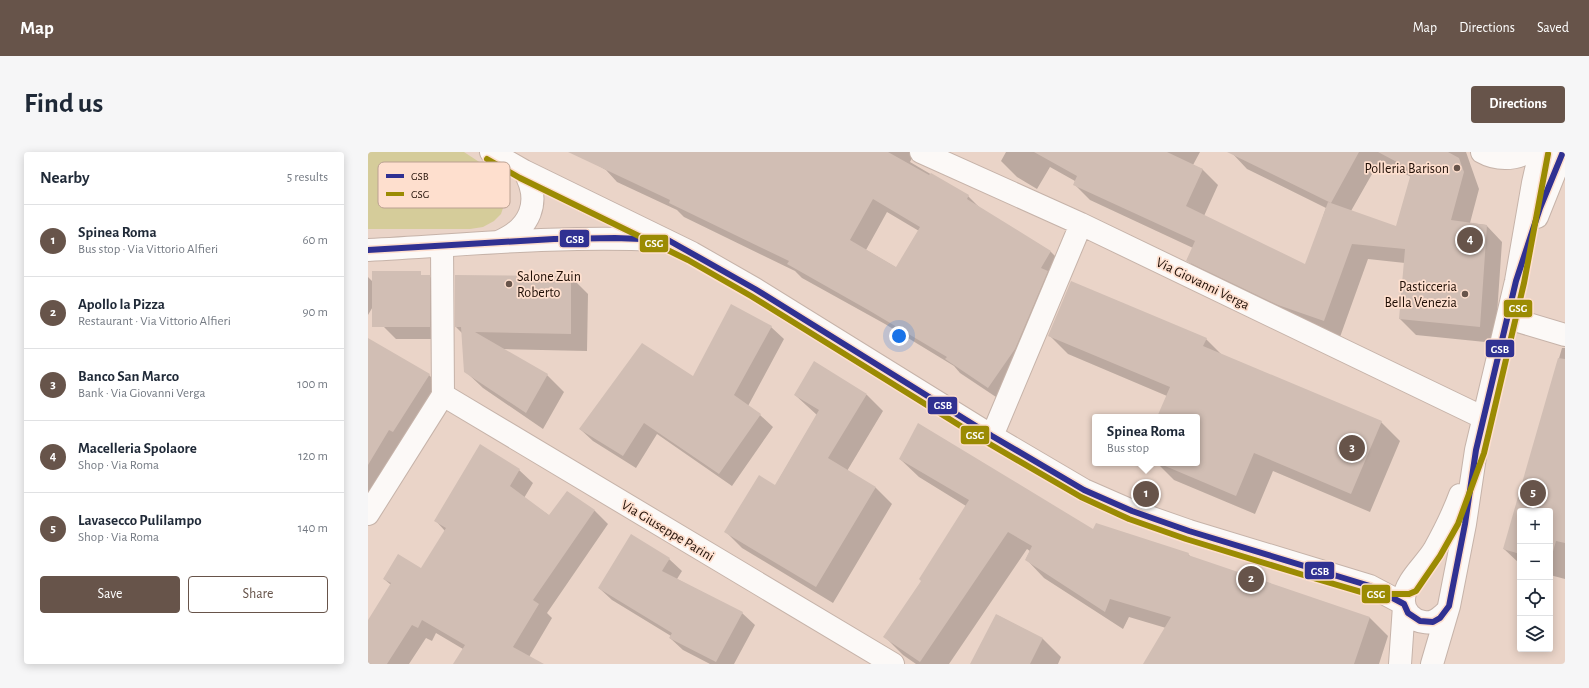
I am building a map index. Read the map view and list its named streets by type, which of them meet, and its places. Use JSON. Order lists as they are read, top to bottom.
{
  "streets": {
    "street": ["Via Giovanni Verga", "Via Giuseppe Parini"]
  },
  "places": ["Polleria Barison", "Salone Zuin Roberto", "Pasticceria Bella Venezia"],
  "lines": ["transit line GSB", "transit line GSG"],
  "legend": ["GSB", "GSG"],
  "page": {
    "header": "Map",
    "nav": ["Map", "Directions", "Saved"],
    "buttons": [
      "Directions",
      ["Save", "Share"]
    ],
    "title": "Find us",
    "heading": ["Nearby", "5 results"],
    "list": [
      {
        "mark": "1",
        "name": "Spinea Roma",
        "note": "Bus stop · Via Vittorio Alfieri",
        "value": "60 m"
      },
      {
        "mark": "2",
        "name": "Apollo la Pizza",
        "note": "Restaurant · Via Vittorio Alfieri",
        "value": "90 m"
      },
      {
        "mark": "3",
        "name": "Banco San Marco",
        "note": "Bank · Via Giovanni Verga",
        "value": "100 m"
      },
      {
        "mark": "4",
        "name": "Macelleria Spolaore",
        "note": "Shop · Via Roma",
        "value": "120 m"
      },
      {
        "mark": "5",
        "name": "Lavasecco Pulilampo",
        "note": "Shop · Via Roma",
        "value": "140 m"
      }
    ],
    "pins": [
      "4",
      "3",
      "5",
      "1",
      "2"
    ],
    "popup": ["Spinea Roma", "Bus stop"],
    "map_buttons": ["+", "−"]
  }
}
